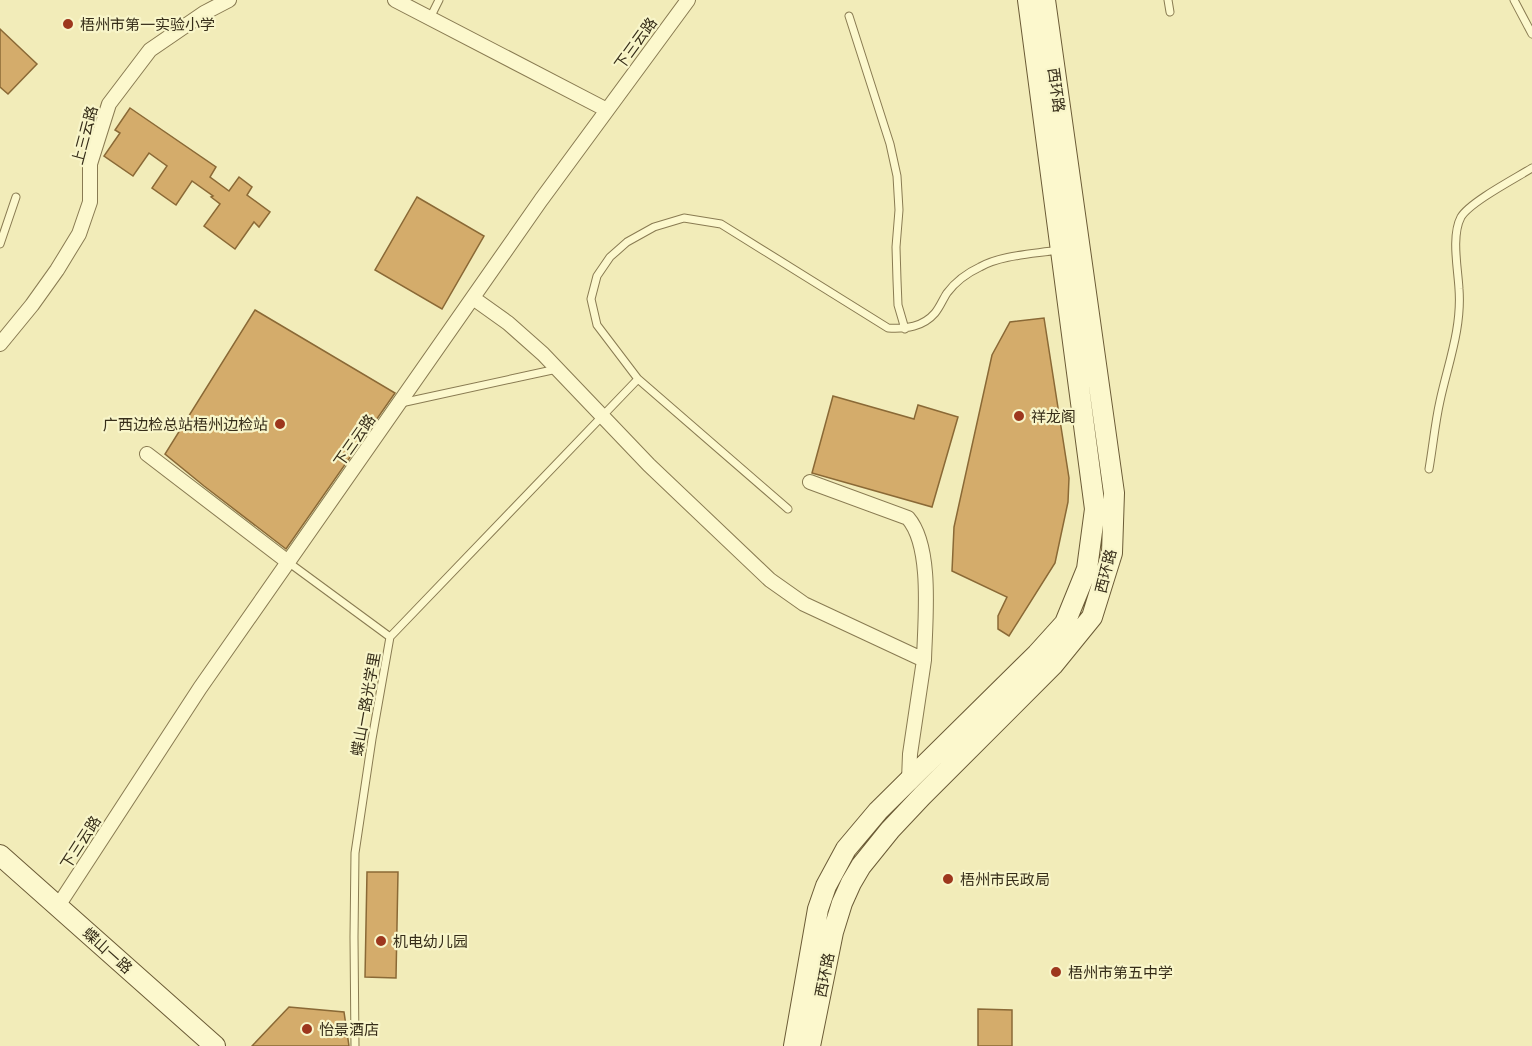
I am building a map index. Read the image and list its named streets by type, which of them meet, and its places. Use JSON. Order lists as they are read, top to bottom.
{
  "streets": {
    "main road": ["西环路", "蝶山一路"],
    "street": ["下三云路", "上三云路"],
    "lane": ["蝶山一路光学里"]
  },
  "crossings": [
    ["下三云路", "蝶山一路"]
  ],
  "places": [
    "梧州市第一实验小学",
    "祥龙阁",
    "广西边检总站梧州边检站",
    "梧州市民政局",
    "机电幼儿园",
    "梧州市第五中学",
    "怡景酒店"
  ]
}
